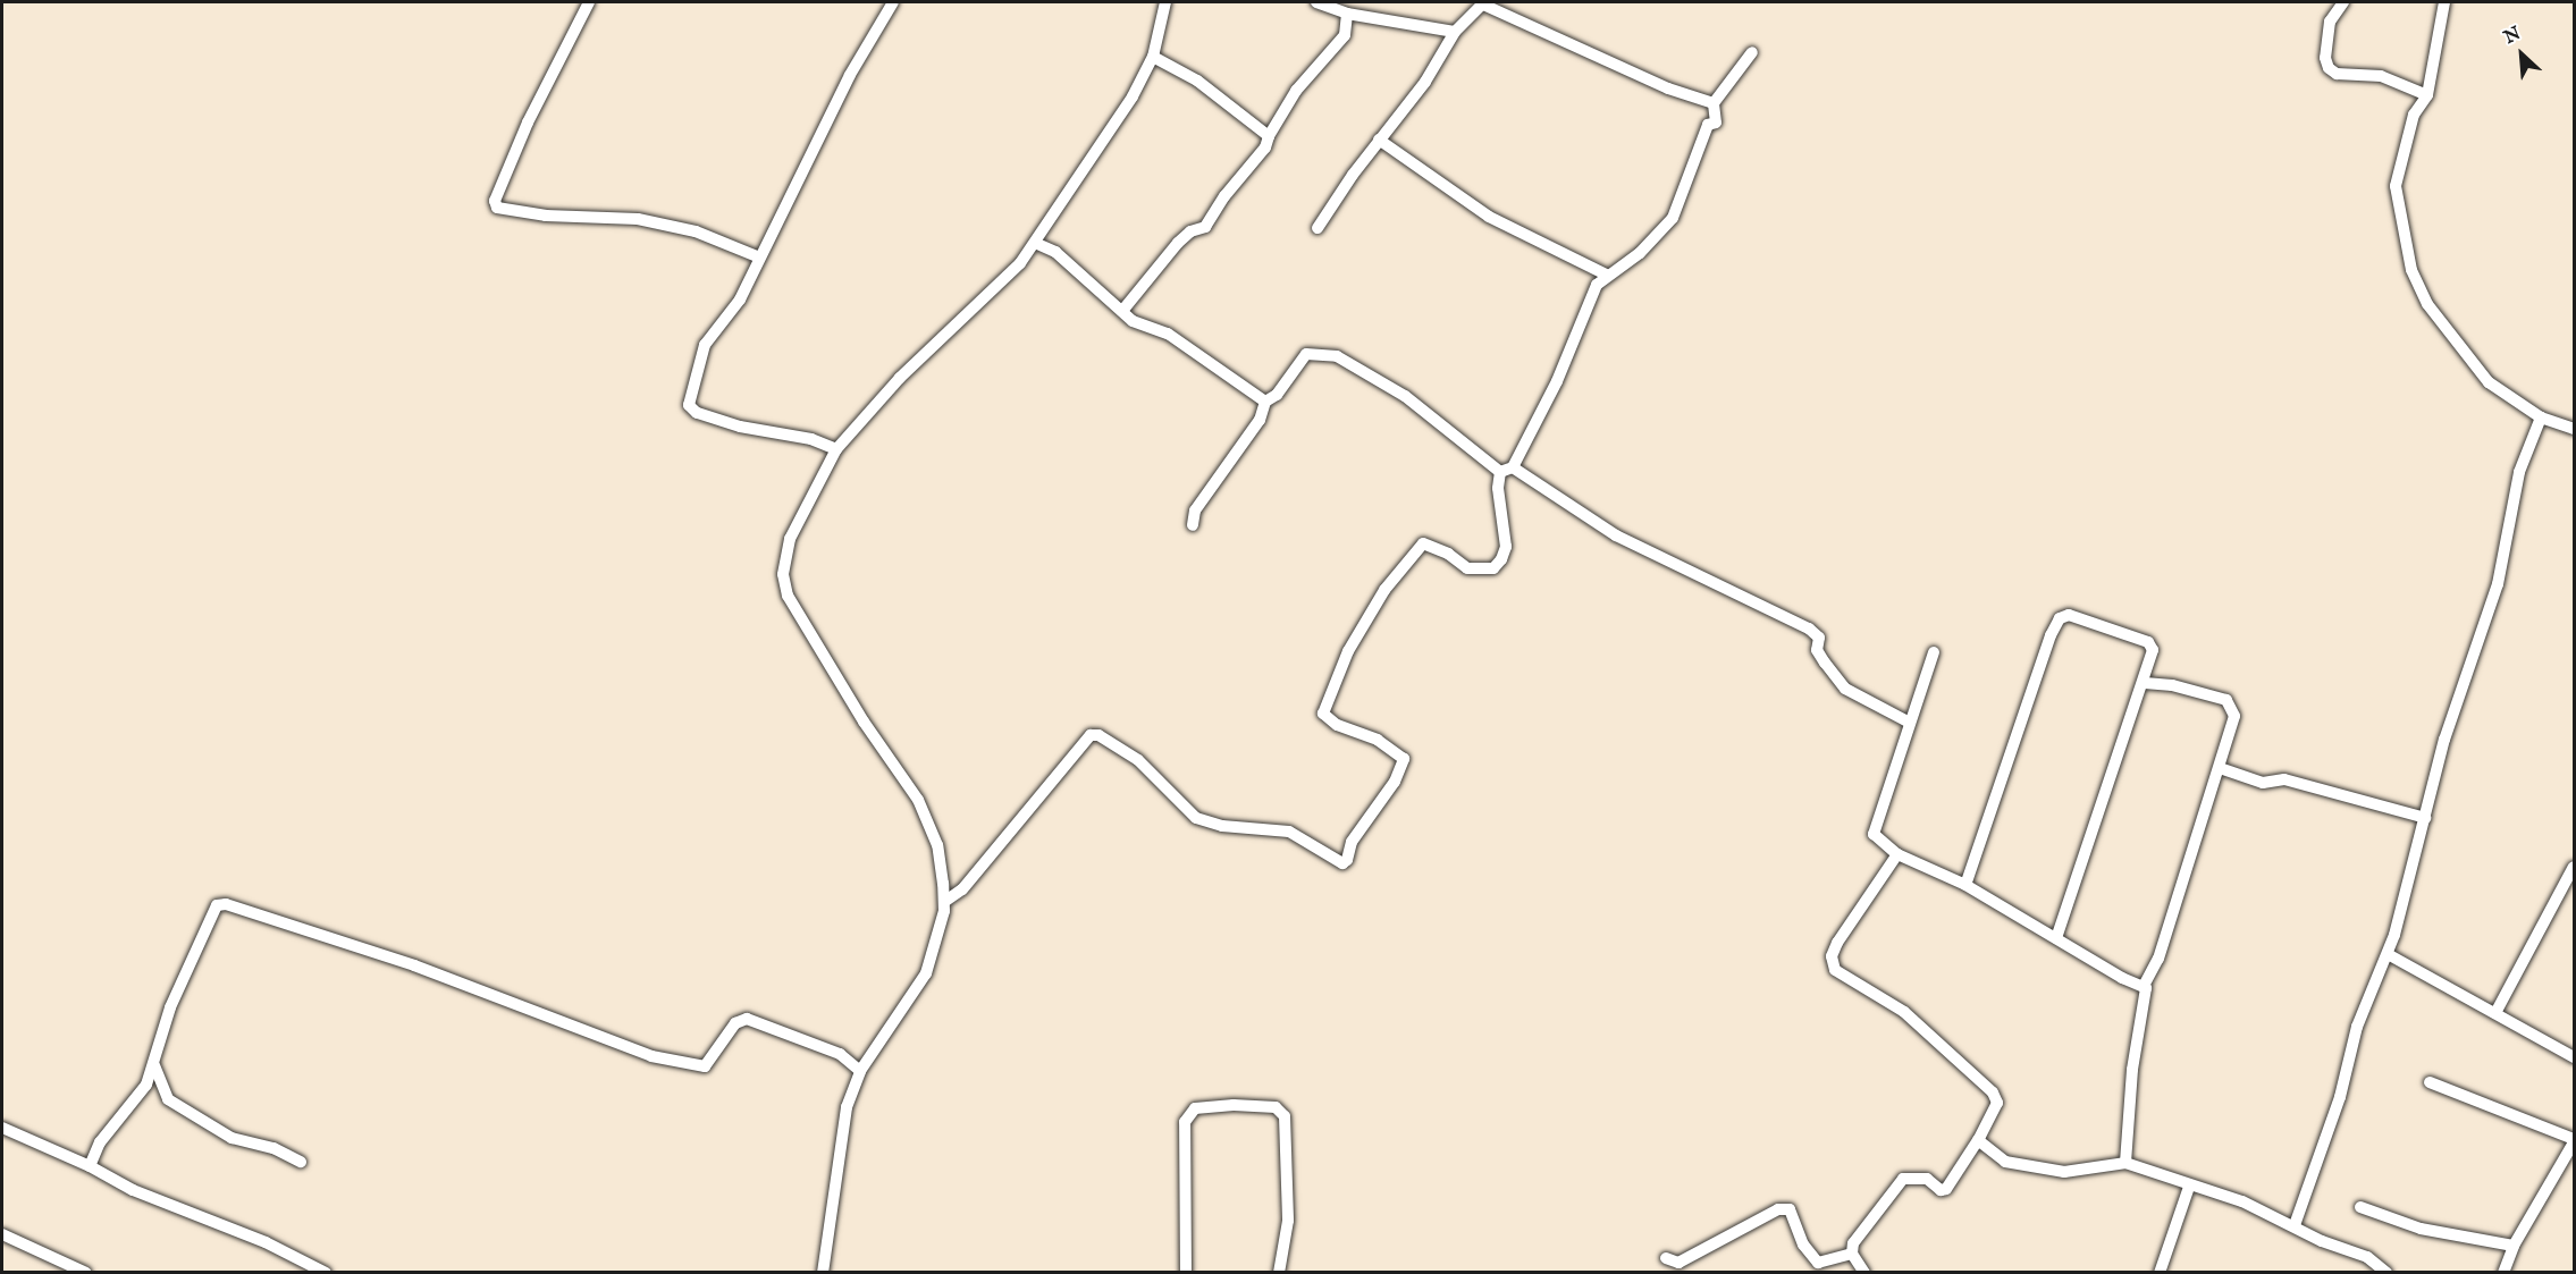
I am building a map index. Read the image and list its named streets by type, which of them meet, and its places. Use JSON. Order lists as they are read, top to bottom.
{
  "north": "top left"
}
